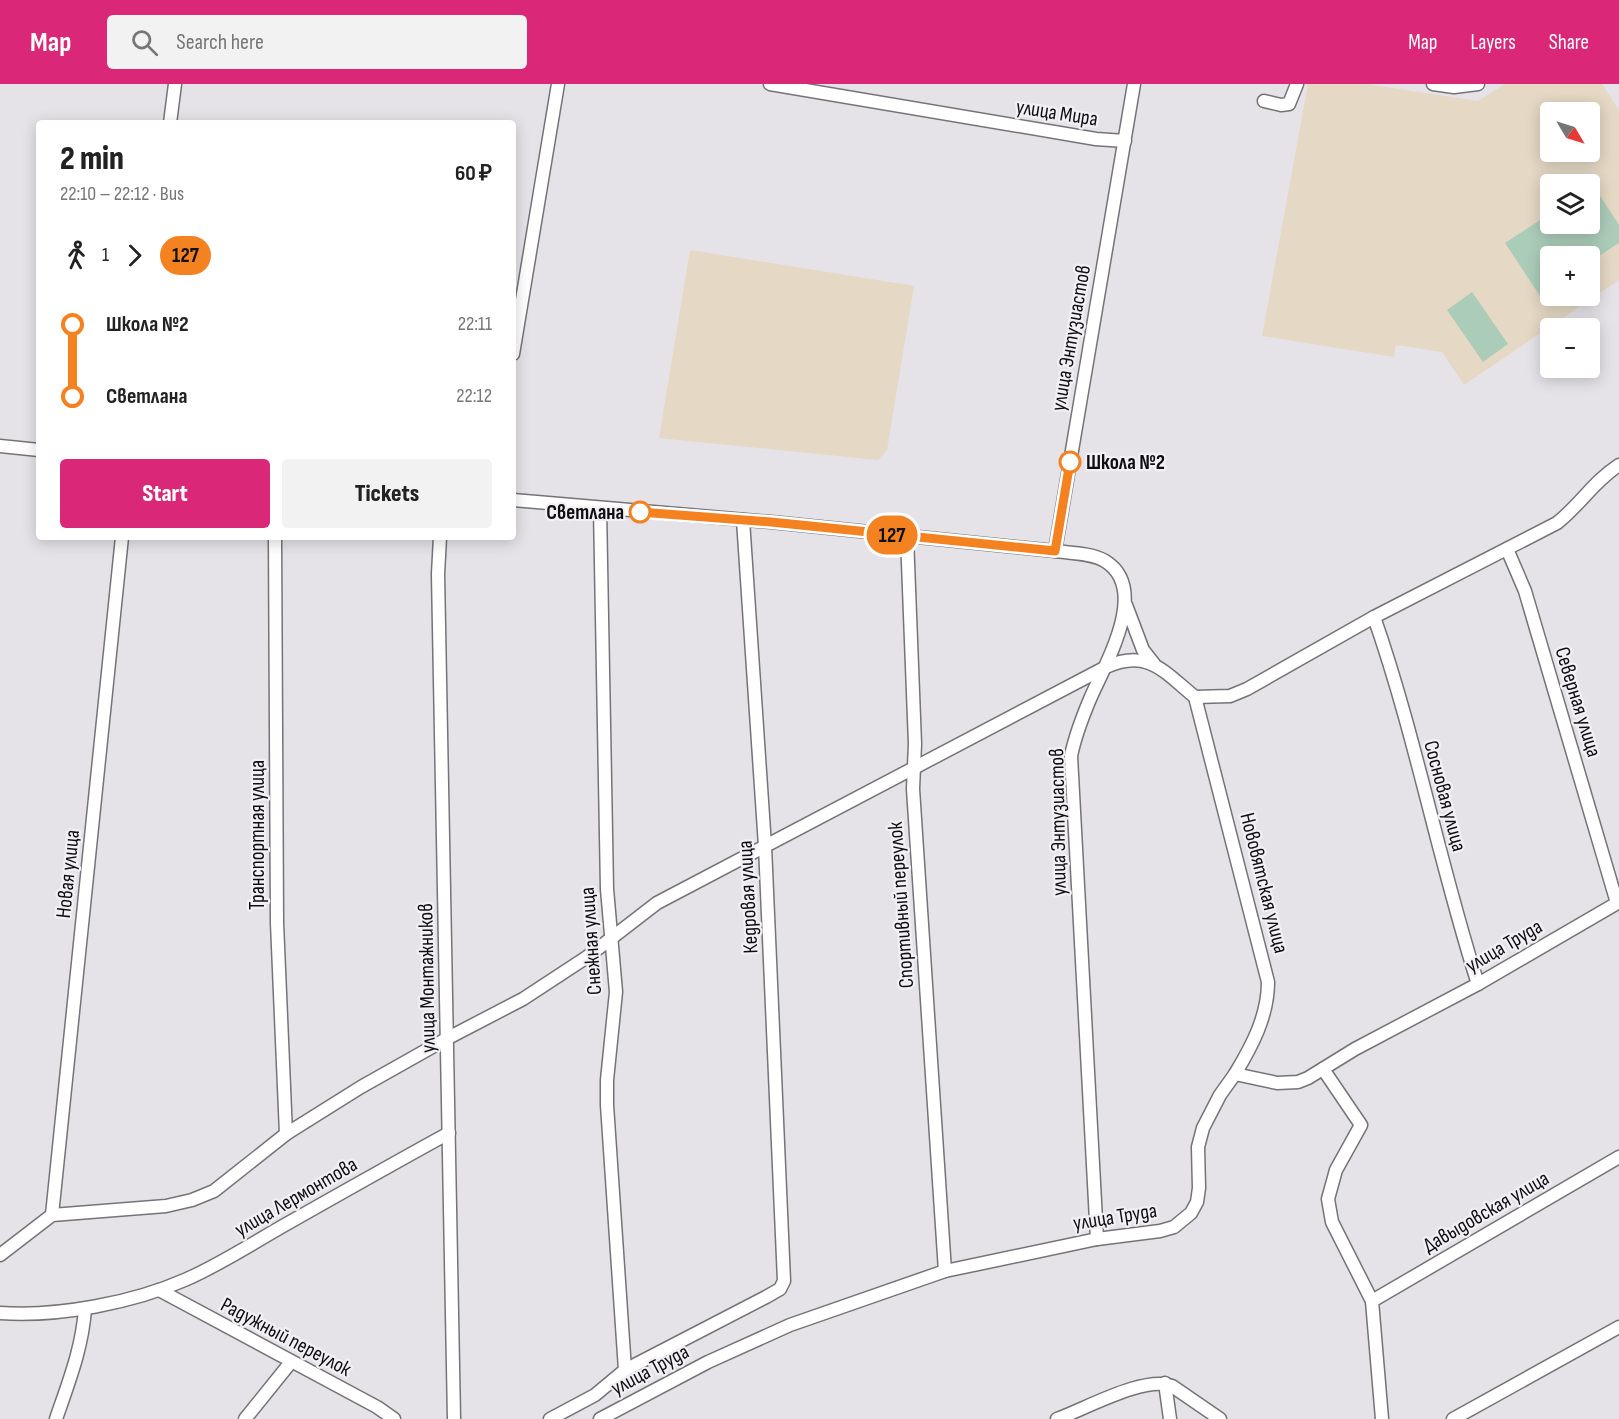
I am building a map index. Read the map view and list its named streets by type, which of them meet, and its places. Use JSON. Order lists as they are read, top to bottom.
{
  "streets": {
    "street": [
      "улица Мира",
      "улица Энтузиастов",
      "Северная улица",
      "Сосновая улица",
      "Транспортная улица",
      "Новая улица",
      "Нововятская улица",
      "Кедровая улица",
      "Спортивный переулок",
      "Снежная улица",
      "улица Труда",
      "улица Монтажников",
      "улица Лермонтова",
      "Давыдовская улица",
      "Радужный переулок"
    ]
  },
  "crossings": [
    ["улица Мира", "улица Энтузиастов"],
    ["улица Энтузиастов", "улица Труда"],
    ["Северная улица", "улица Труда"],
    ["Сосновая улица", "улица Труда"],
    ["Нововятская улица", "улица Труда"],
    ["Кедровая улица", "улица Труда"],
    ["Спортивный переулок", "улица Труда"],
    ["Снежная улица", "улица Труда"],
    ["улица Монтажников", "улица Лермонтова"],
    ["улица Лермонтова", "Радужный переулок"]
  ],
  "places": ["Школа №2", "Светлана"],
  "lines": ["bus line 127"],
  "north": "bottom right",
  "page": {
    "header": "Map",
    "search": "Search here",
    "nav": ["Map", "Layers", "Share"],
    "on_map": "127",
    "map_buttons": ["+", "−"],
    "heading": ["2 min", "22:10 – 22:12 · Bus", "60 ₽"],
    "legs": ["1", "127"],
    "list": [
      {
        "name": "Школа №2",
        "value": "22:11"
      },
      {
        "name": "Светлана",
        "value": "22:12"
      }
    ],
    "buttons": ["Start", "Tickets"]
  }
}
